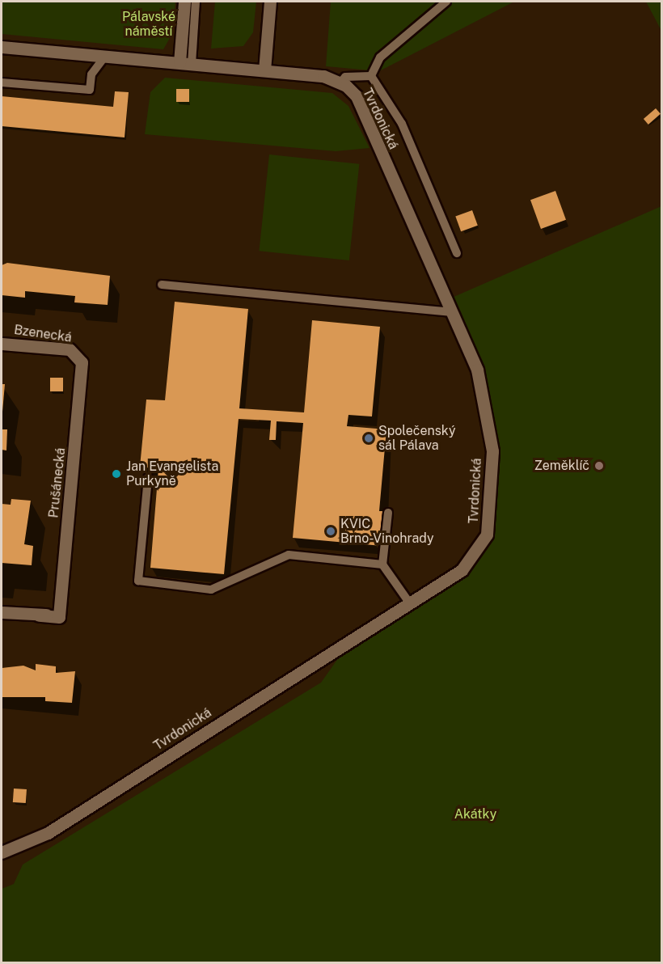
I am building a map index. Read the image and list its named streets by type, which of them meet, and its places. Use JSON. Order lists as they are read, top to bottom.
{
  "streets": {
    "street": ["Tvrdonická", "Bzenecká", "Prušánecká"]
  },
  "crossings": [
    ["Bzenecká", "Prušánecká"]
  ],
  "parks": ["Pálavské náměstí", "Akátky"],
  "places": [
    "Společenský sál Pálava",
    "Zeměklíč",
    "Jan Evangelista Purkyně",
    "KVIC Brno-Vinohrady"
  ]
}
